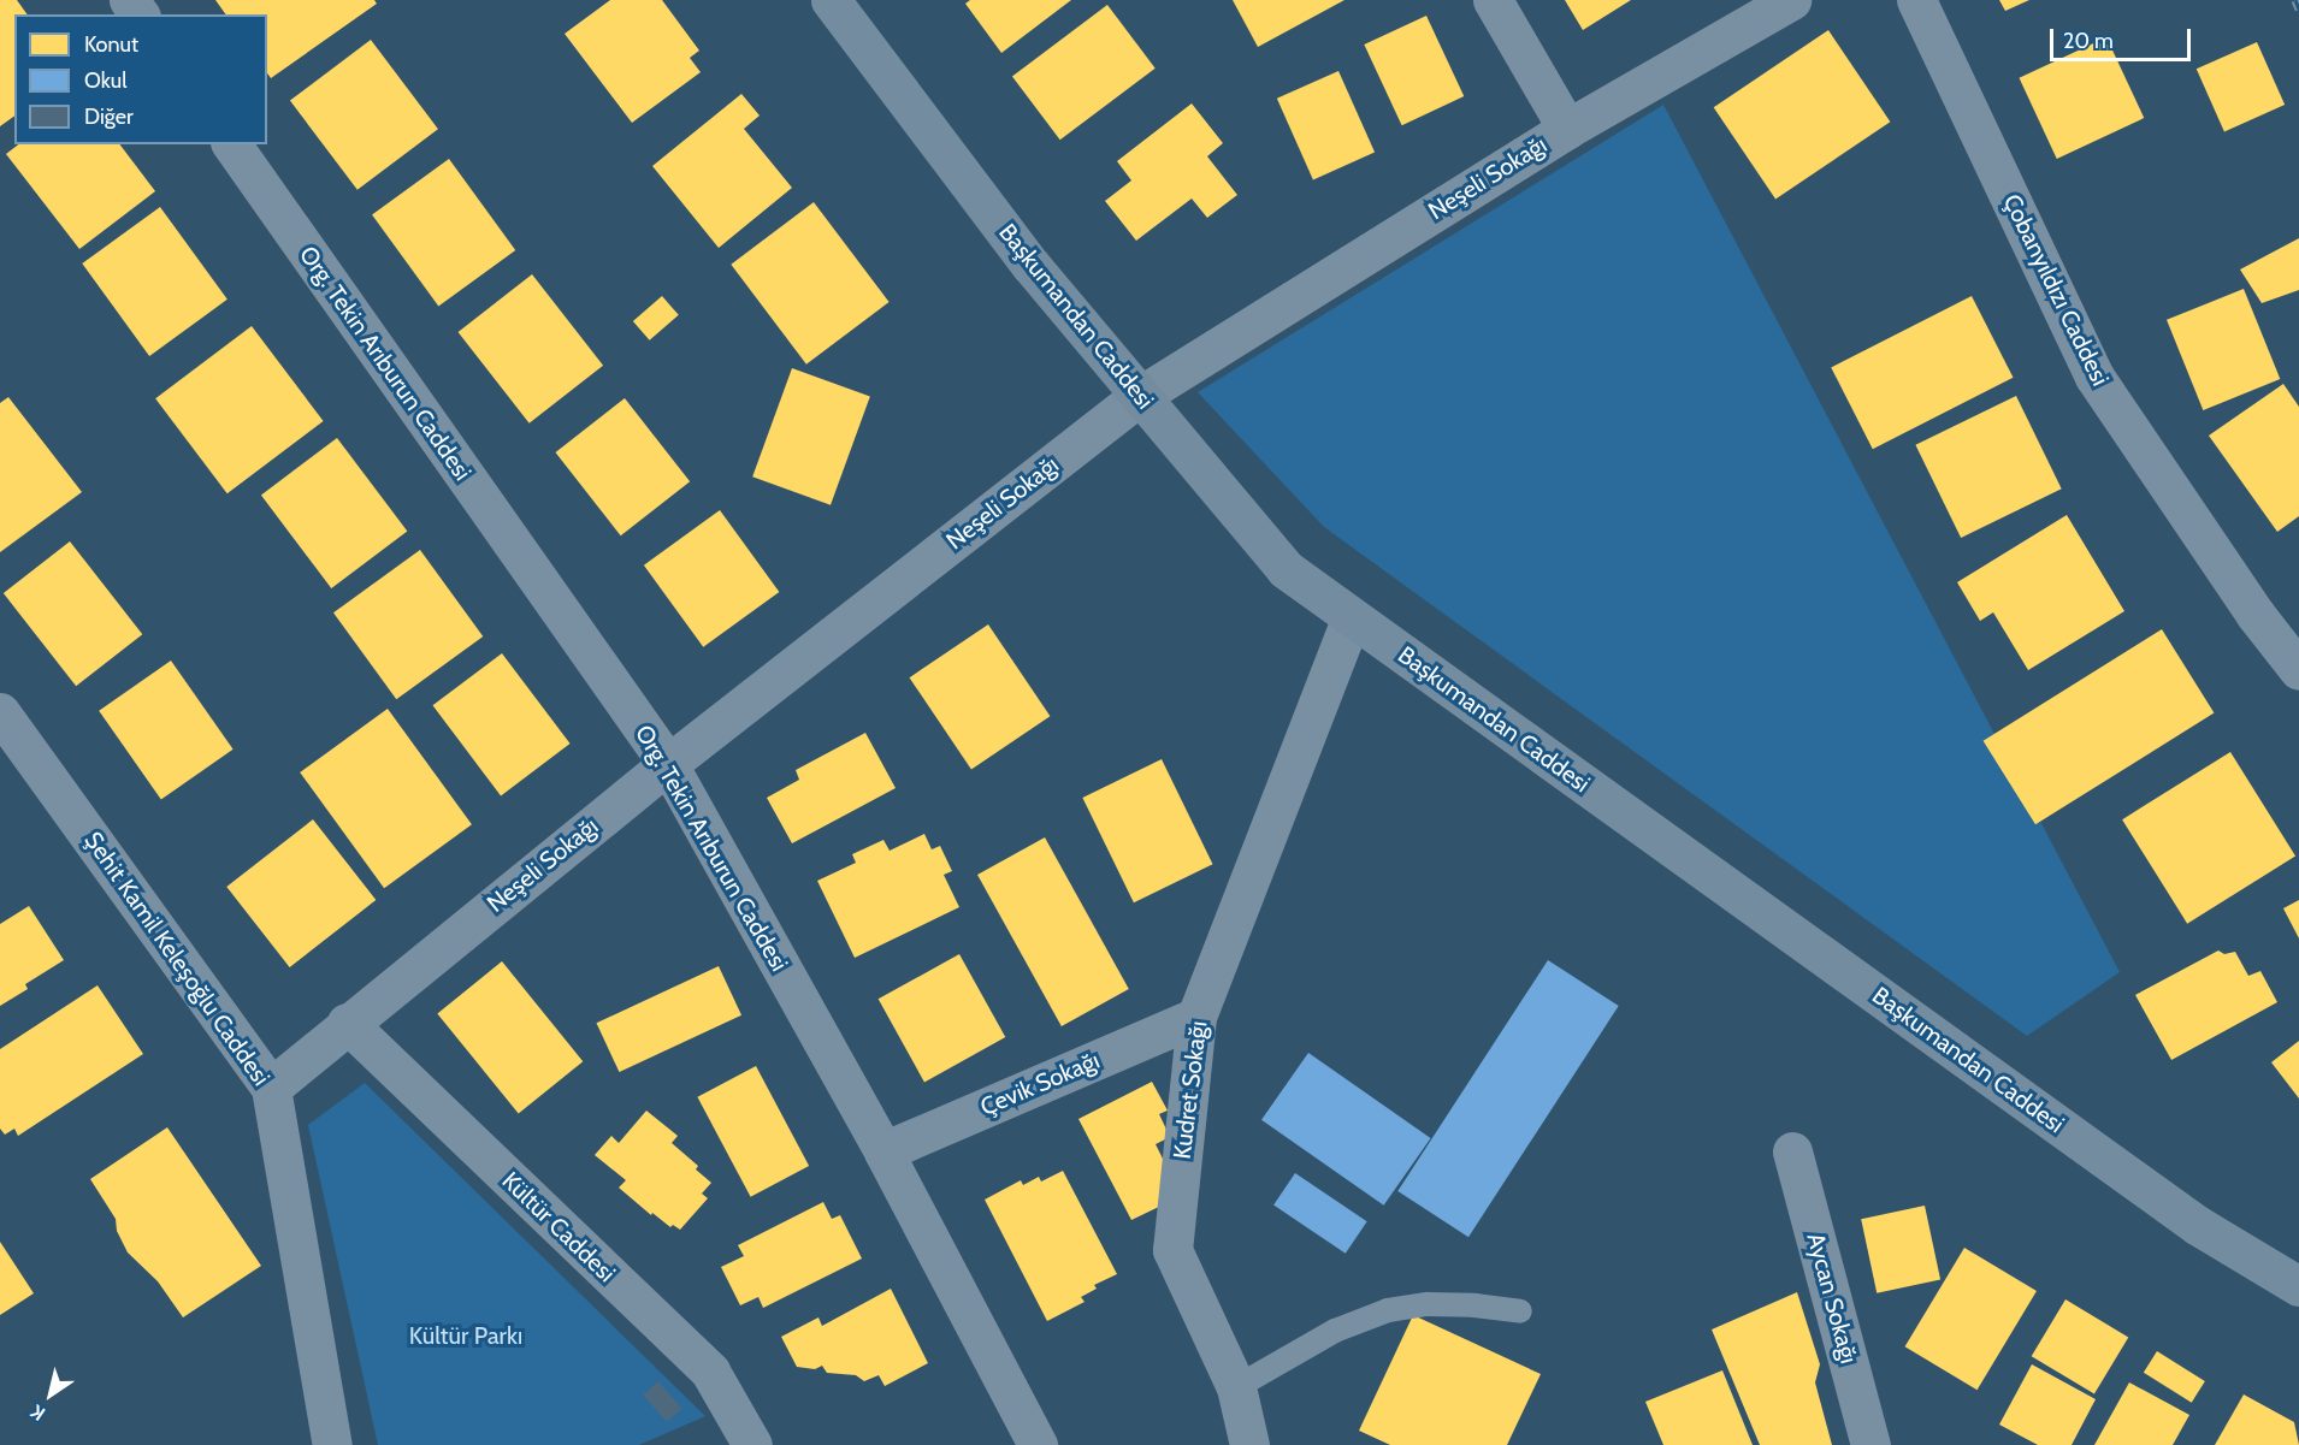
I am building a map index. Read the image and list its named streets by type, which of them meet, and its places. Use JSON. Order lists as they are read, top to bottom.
{
  "streets": {
    "street": [
      "Neşeli Sokağı",
      "Çobanyıldızı Caddesi",
      "Başkumandan Caddesi",
      "Org. Tekin Arıburun Caddesi",
      "Şehit Kamil Keleşoğlu Caddesi",
      "Çevik Sokağı",
      "Kudret Sokağı",
      "Kültür Caddesi",
      "Aycan Sokağı"
    ]
  },
  "crossings": [
    ["Neşeli Sokağı", "Başkumandan Caddesi"],
    ["Neşeli Sokağı", "Org. Tekin Arıburun Caddesi"],
    ["Neşeli Sokağı", "Şehit Kamil Keleşoğlu Caddesi"],
    ["Neşeli Sokağı", "Kültür Caddesi"],
    ["Başkumandan Caddesi", "Kudret Sokağı"],
    ["Org. Tekin Arıburun Caddesi", "Çevik Sokağı"],
    ["Çevik Sokağı", "Kudret Sokağı"]
  ],
  "parks": ["Kültür Parkı"],
  "legend": ["Konut", "Okul", "Diğer"],
  "scale_bar": "20 m",
  "north": "bottom left"
}
